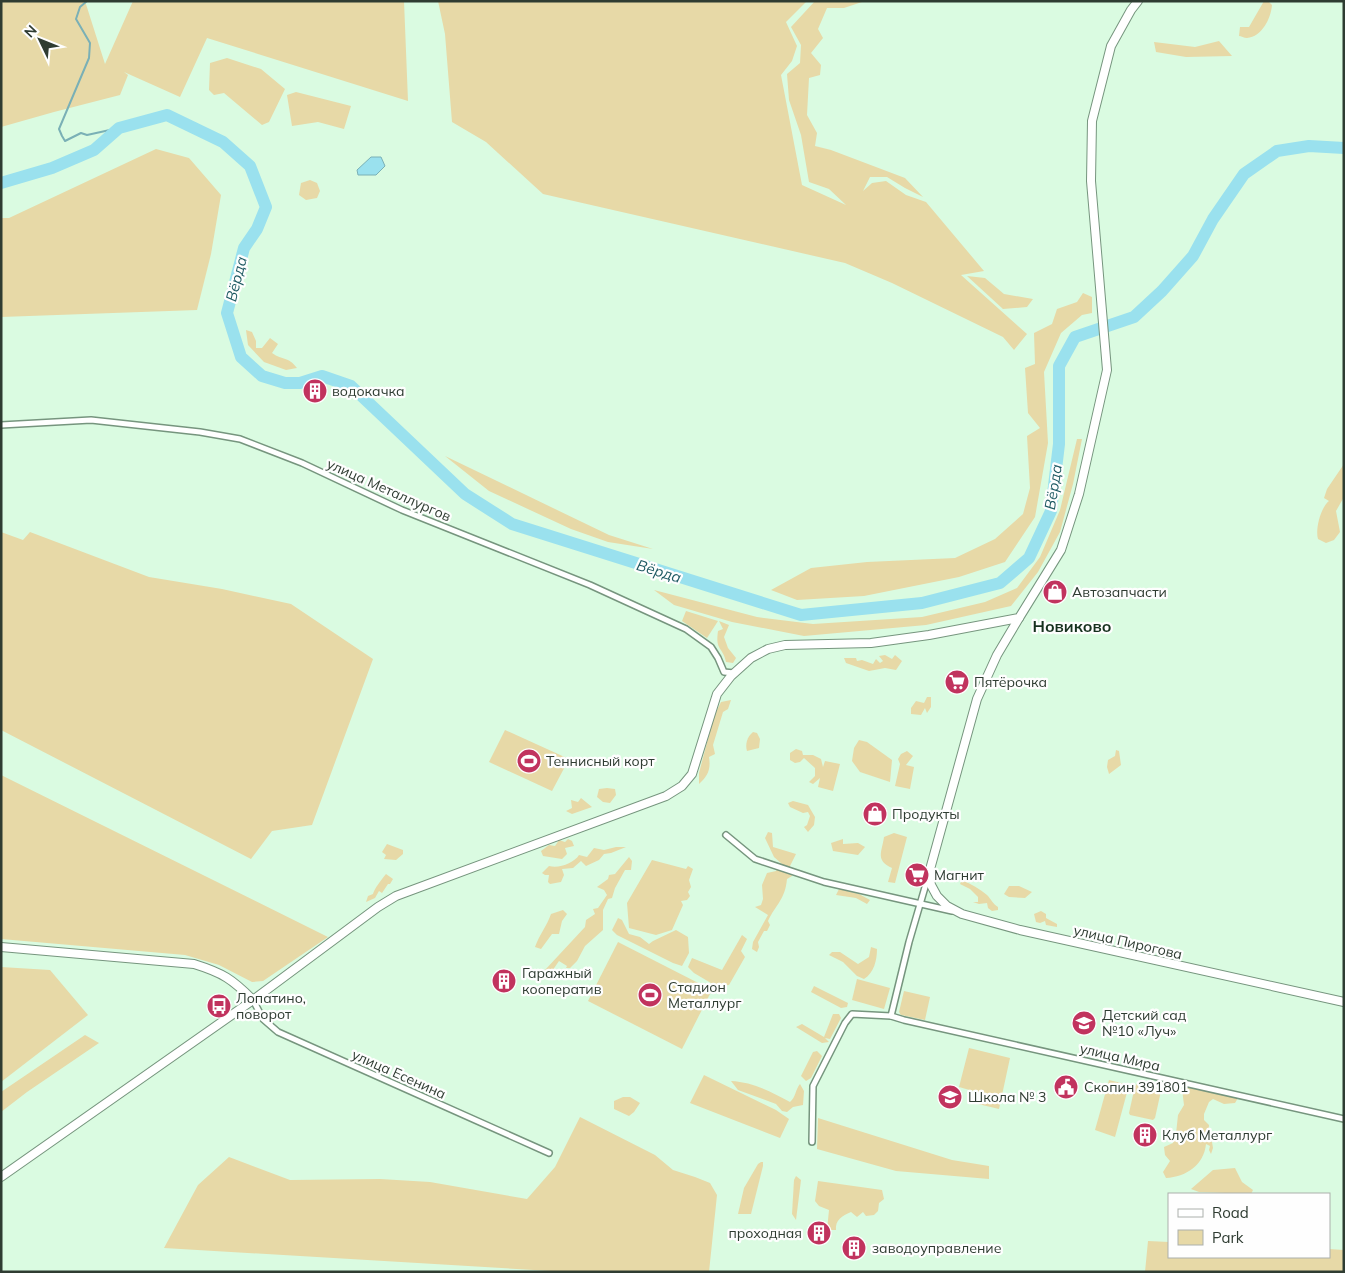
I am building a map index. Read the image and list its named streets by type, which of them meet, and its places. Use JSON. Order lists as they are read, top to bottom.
{
  "streets": {
    "street": [
      "улица Металлургов",
      "улица Пирогова",
      "улица Мира",
      "улица Есенина"
    ]
  },
  "districts": ["Новиково"],
  "water": ["Вёрда"],
  "places": {
    "building": [
      "водокачка",
      "Гаражный кооператив",
      "Клуб Металлург",
      "проходная",
      "заводоуправление"
    ],
    "shop": ["Автозапчасти", "Продукты"],
    "supermarket": ["Пятёрочка", "Магнит"],
    "sports": ["Теннисный корт", "Стадион Металлург"],
    "bus stop": ["Лопатино, поворот"],
    "school or university": ["Детский сад №10 «Луч»", "Школа № 3"],
    "public building": ["Скопин 391801"]
  },
  "legend": ["Road", "Park"],
  "north": "top left"
}
